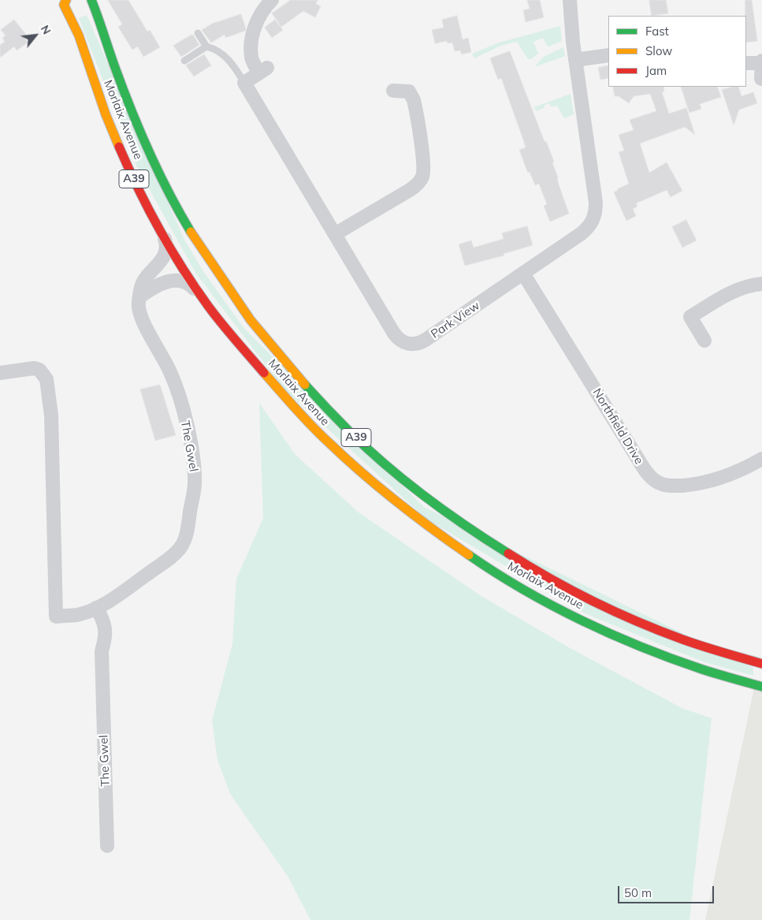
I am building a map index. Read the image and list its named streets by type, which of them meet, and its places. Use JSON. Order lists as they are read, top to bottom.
{
  "streets": {
    "highway": ["Morlaix Avenue", "A39"],
    "street": ["Park View", "Northfield Drive", "The Gwel"]
  },
  "crossings": [
    ["Morlaix Avenue", "The Gwel"],
    ["Park View", "Northfield Drive"]
  ],
  "legend": ["Fast", "Slow", "Jam"],
  "scale_bar": "50 m",
  "north": "top right"
}
